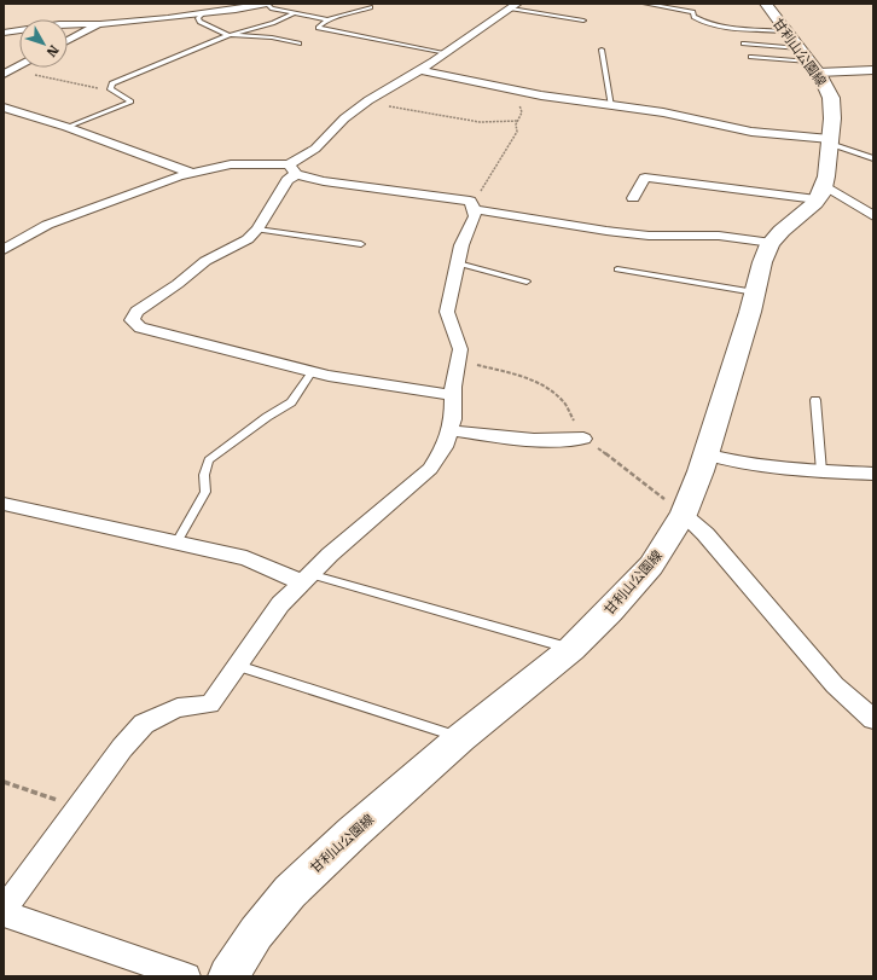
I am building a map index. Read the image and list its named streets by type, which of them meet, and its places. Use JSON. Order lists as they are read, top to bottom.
{
  "streets": {
    "main road": ["甘利山公園線"]
  },
  "north": "bottom right"
}
